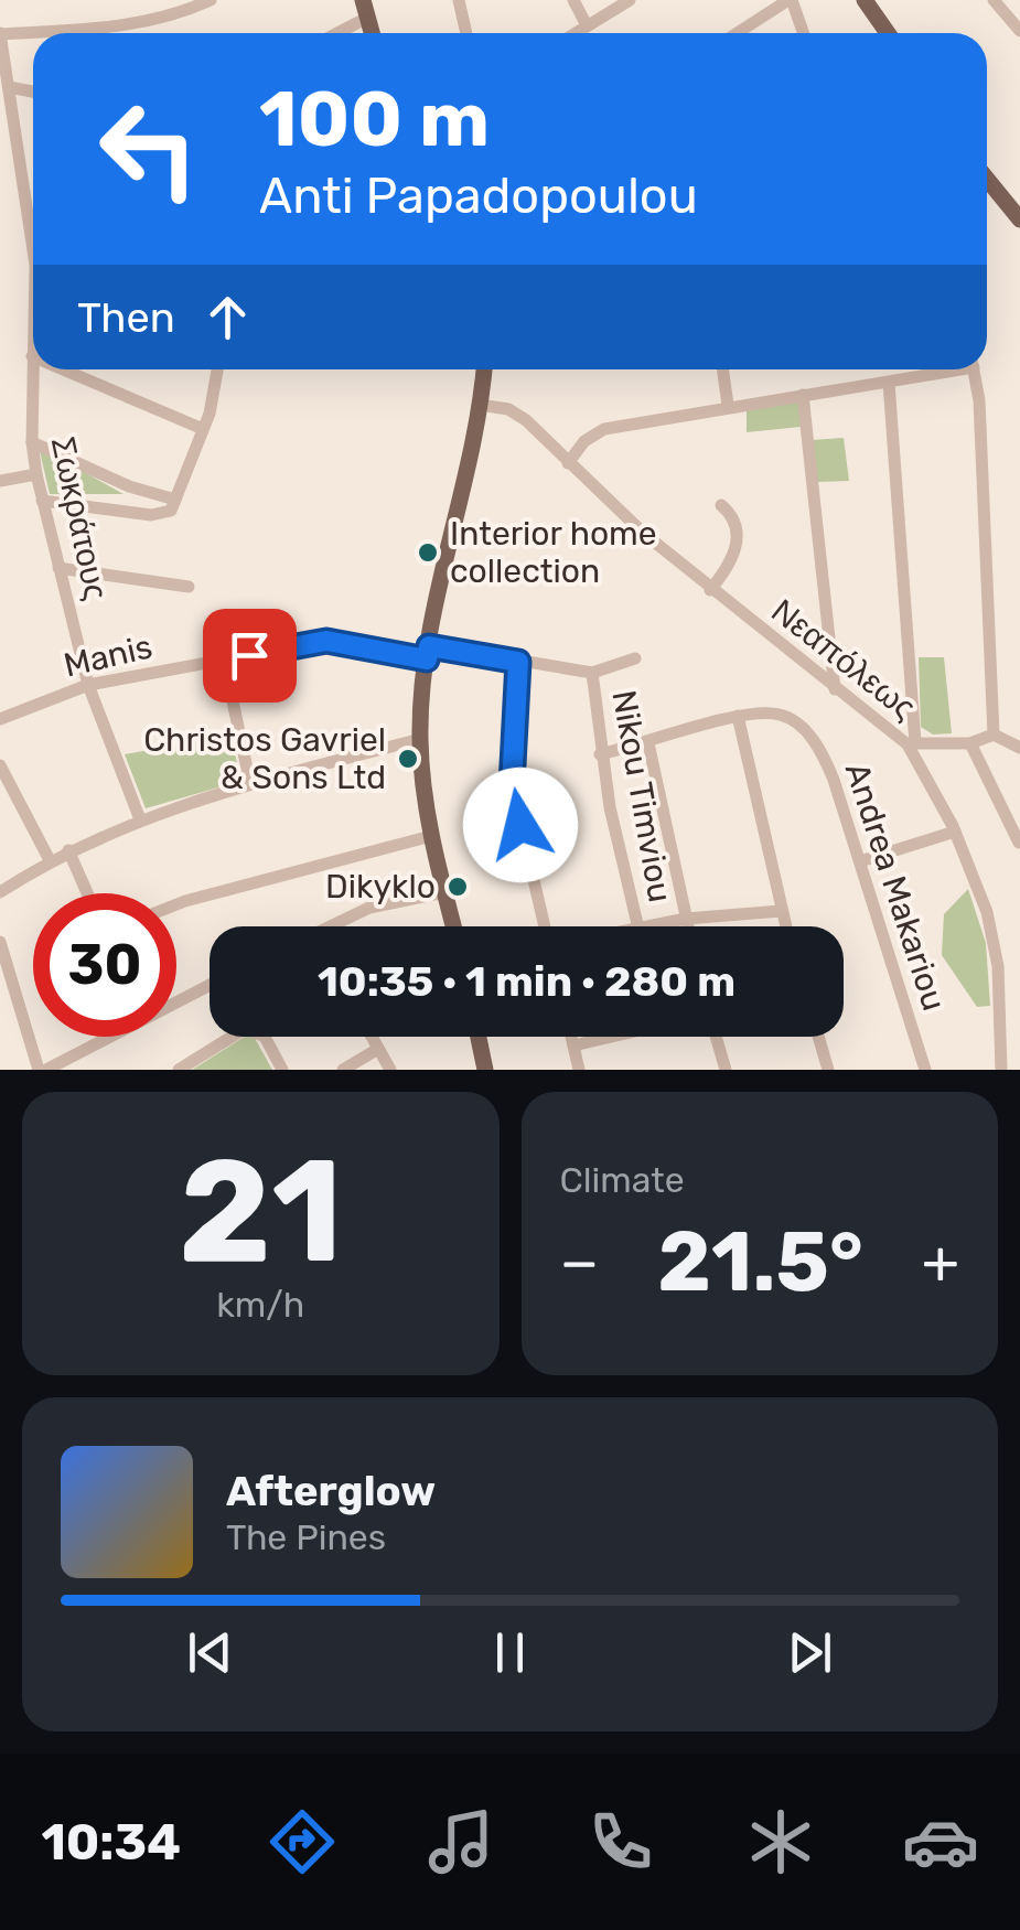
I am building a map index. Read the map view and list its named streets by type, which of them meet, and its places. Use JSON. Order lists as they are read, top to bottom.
{
  "streets": {
    "street": [
      "Σωκράτους",
      "Manis",
      "Νεαπόλεως",
      "Nikou Timviou",
      "Andrea Makariou"
    ]
  },
  "crossings": [
    ["Σωκράτους", "Manis"],
    ["Manis", "Nikou Timviou"]
  ],
  "places": ["Interior home collection", "Christos Gavriel & Sons Ltd", "Dikyklo"],
  "page": {
    "turn": ["100 m", "Anti Papadopoulou"],
    "then": "Then",
    "limit": "30",
    "trip": "10:35 · 1 min · 280 m",
    "tile": [
      ["21", "km/h"],
      "Climate"
    ],
    "heat": ["−", "21.5°", "+"],
    "song": ["Afterglow", "The Pines"],
    "tabs": "10:34"
  }
}
